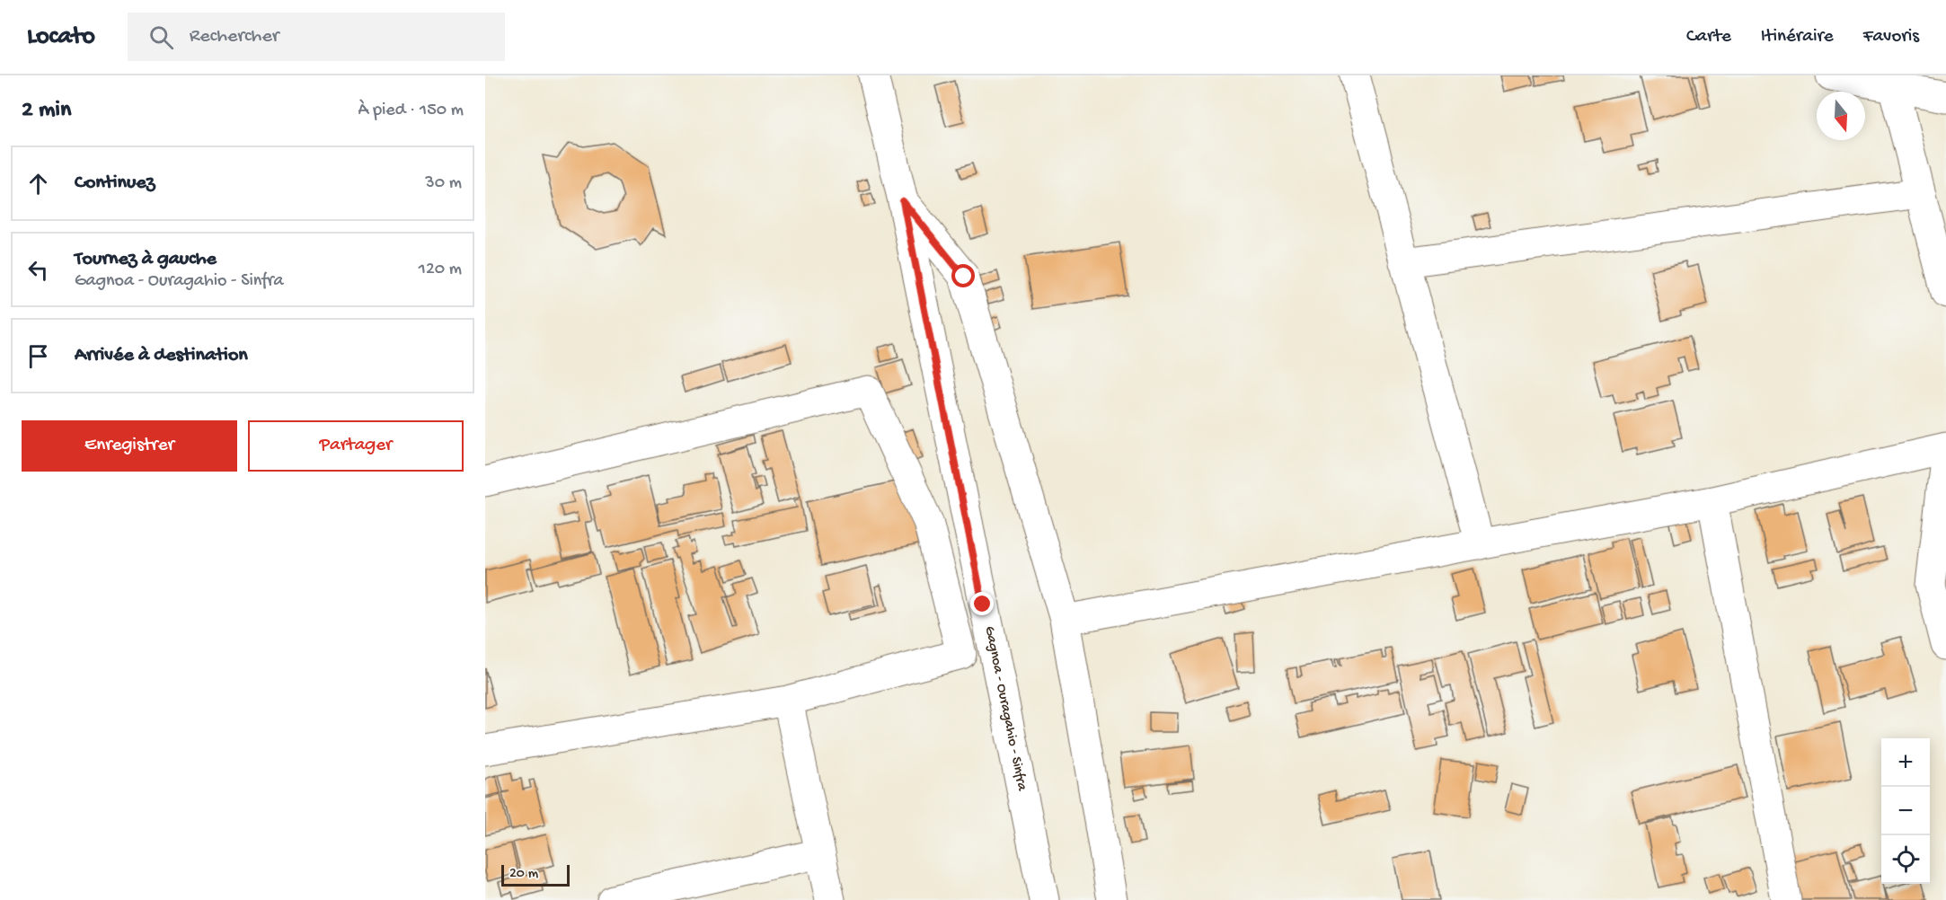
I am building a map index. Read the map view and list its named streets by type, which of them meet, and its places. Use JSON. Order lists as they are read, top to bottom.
{
  "streets": {
    "street": ["Gagnoa - Ouragahio - Sinfra"]
  },
  "scale_bar": "20 m",
  "north": "bottom",
  "page": {
    "header": "Locato",
    "search": "Rechercher",
    "nav": ["Carte", "Itinéraire", "Favoris"],
    "heading": ["2 min", "À pied · 150 m"],
    "list": [
      ["Continuez", "30 m"],
      ["Tournez à gauche", "Gagnoa - Ouragahio - Sinfra", "120 m"],
      "Arrivée à destination"
    ],
    "buttons": ["Enregistrer", "Partager"],
    "map_buttons": ["+", "−"],
    "scale": "20 m"
  }
}
